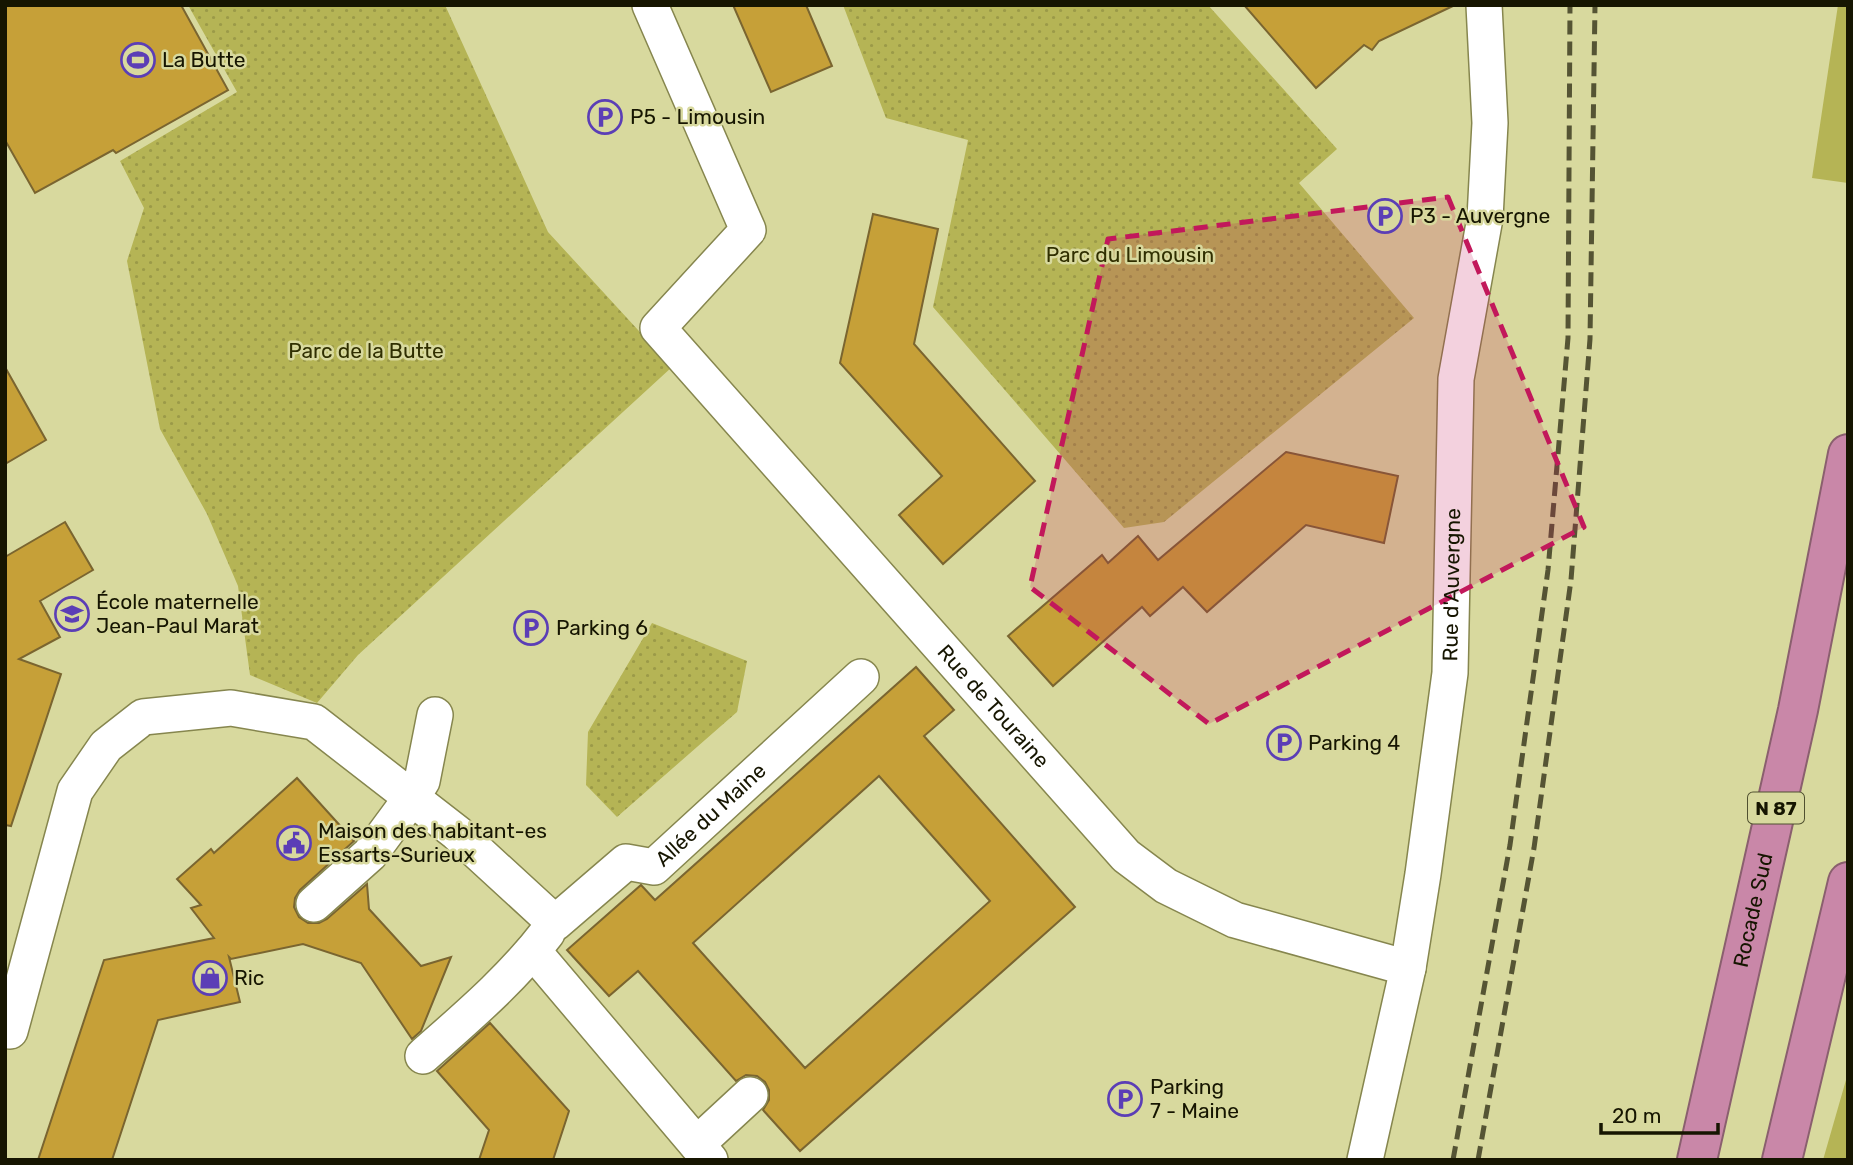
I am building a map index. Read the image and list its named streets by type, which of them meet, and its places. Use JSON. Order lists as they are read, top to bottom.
{
  "streets": {
    "highway": ["N 87", "Rocade Sud"],
    "street": ["Rue d'Auvergne", "Rue de Touraine", "Allée du Maine"]
  },
  "crossings": [
    ["Rue d'Auvergne", "Rue de Touraine"]
  ],
  "parks": ["Parc du Limousin", "Parc de la Butte"],
  "places": {
    "sports": ["La Butte"],
    "parking": [
      "P5 - Limousin",
      "P3 - Auvergne",
      "Parking 6",
      "Parking 4",
      "Parking 7 - Maine"
    ],
    "school or university": ["École maternelle Jean-Paul Marat"],
    "public building": ["Maison des habitant-es Essarts-Surieux"],
    "shop": ["Ric"]
  },
  "scale_bar": "20 m"
}
